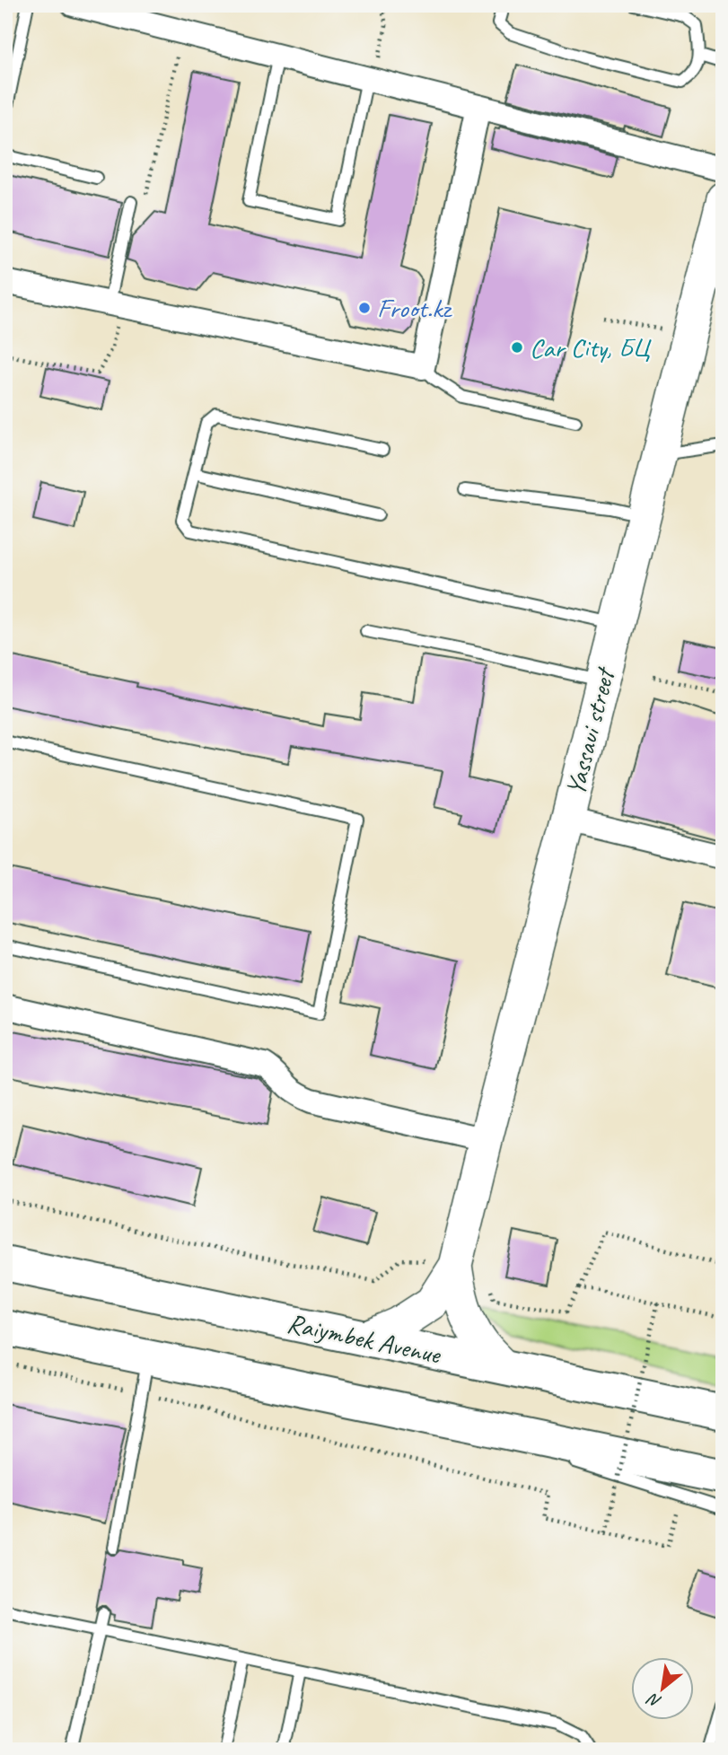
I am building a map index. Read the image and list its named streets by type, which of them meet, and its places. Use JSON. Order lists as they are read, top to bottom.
{
  "streets": {
    "highway": ["Raiymbek Avenue"],
    "main road": ["Yassaui street"]
  },
  "places": ["Froot.kz", "Car City, БЦ"],
  "north": "bottom left"
}
